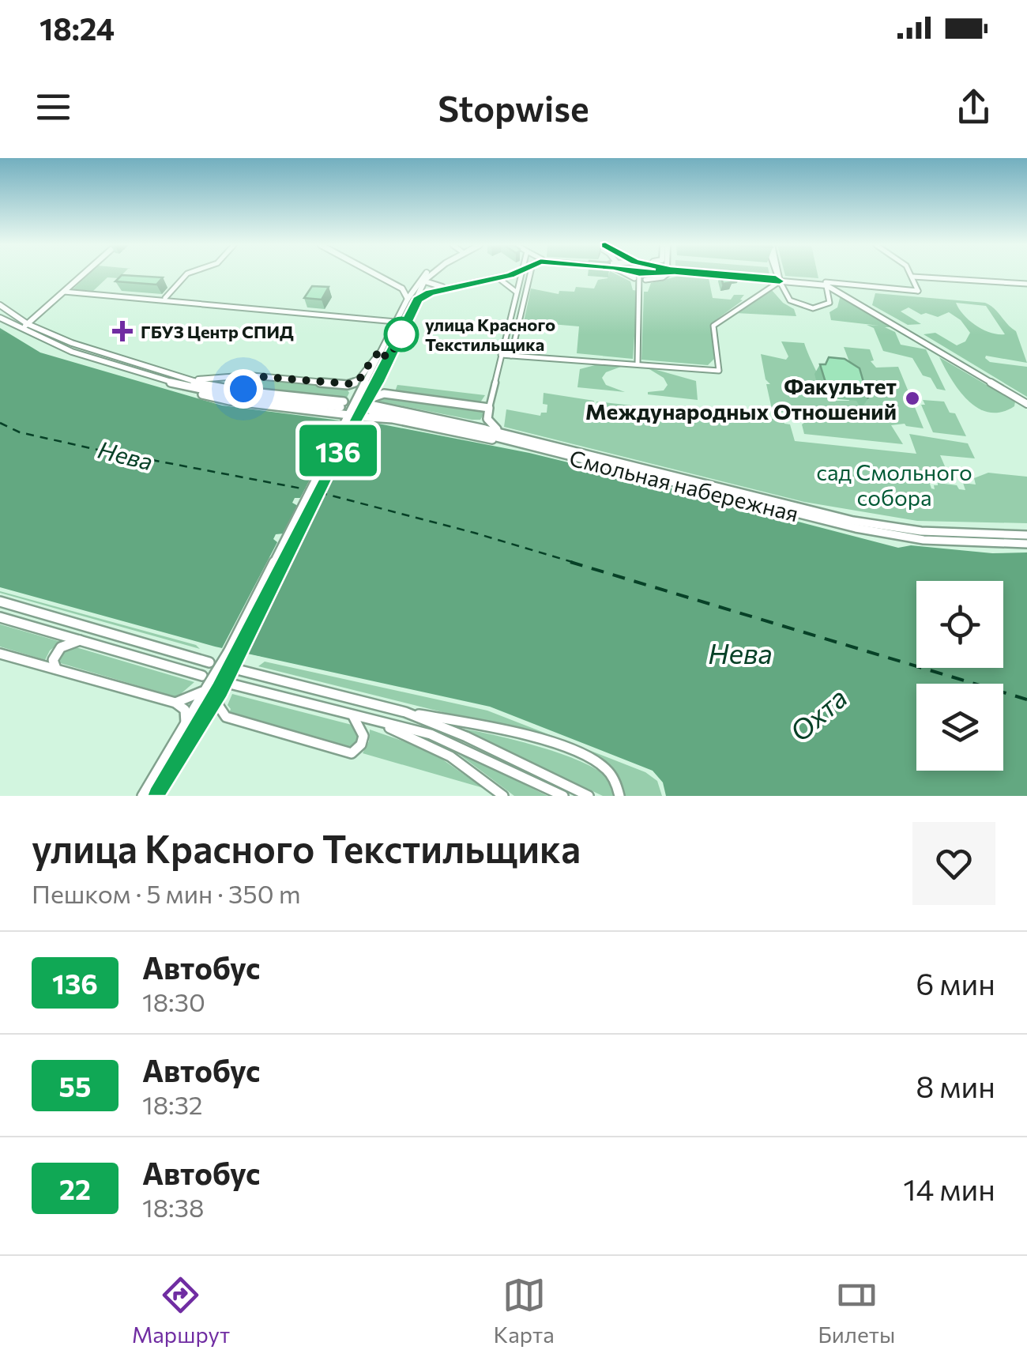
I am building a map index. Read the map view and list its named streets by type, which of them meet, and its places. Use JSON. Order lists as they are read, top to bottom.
{
  "streets": {
    "main road": ["Смольная набережная"]
  },
  "water": ["Нева", "Охта"],
  "parks": ["сад Смольного собора"],
  "places": {
    "health": ["ГБУЗ Центр СПИД"],
    "other": ["улица Красного Текстильщика", "Факультет Международных Отношений"]
  },
  "lines": ["bus line 136"],
  "page": {
    "status": "18:24",
    "header": "Stopwise",
    "on_map": "136",
    "heading": ["улица Красного Текстильщика", "Пешком · 5 мин · 350 m"],
    "list": [
      {
        "mark": "136",
        "name": "Автобус",
        "note": "18:30",
        "value": "6 мин"
      },
      {
        "mark": "55",
        "name": "Автобус",
        "note": "18:32",
        "value": "8 мин"
      },
      {
        "mark": "22",
        "name": "Автобус",
        "note": "18:38",
        "value": "14 мин"
      }
    ],
    "tabs": ["Маршрут", "Карта", "Билеты"]
  }
}
